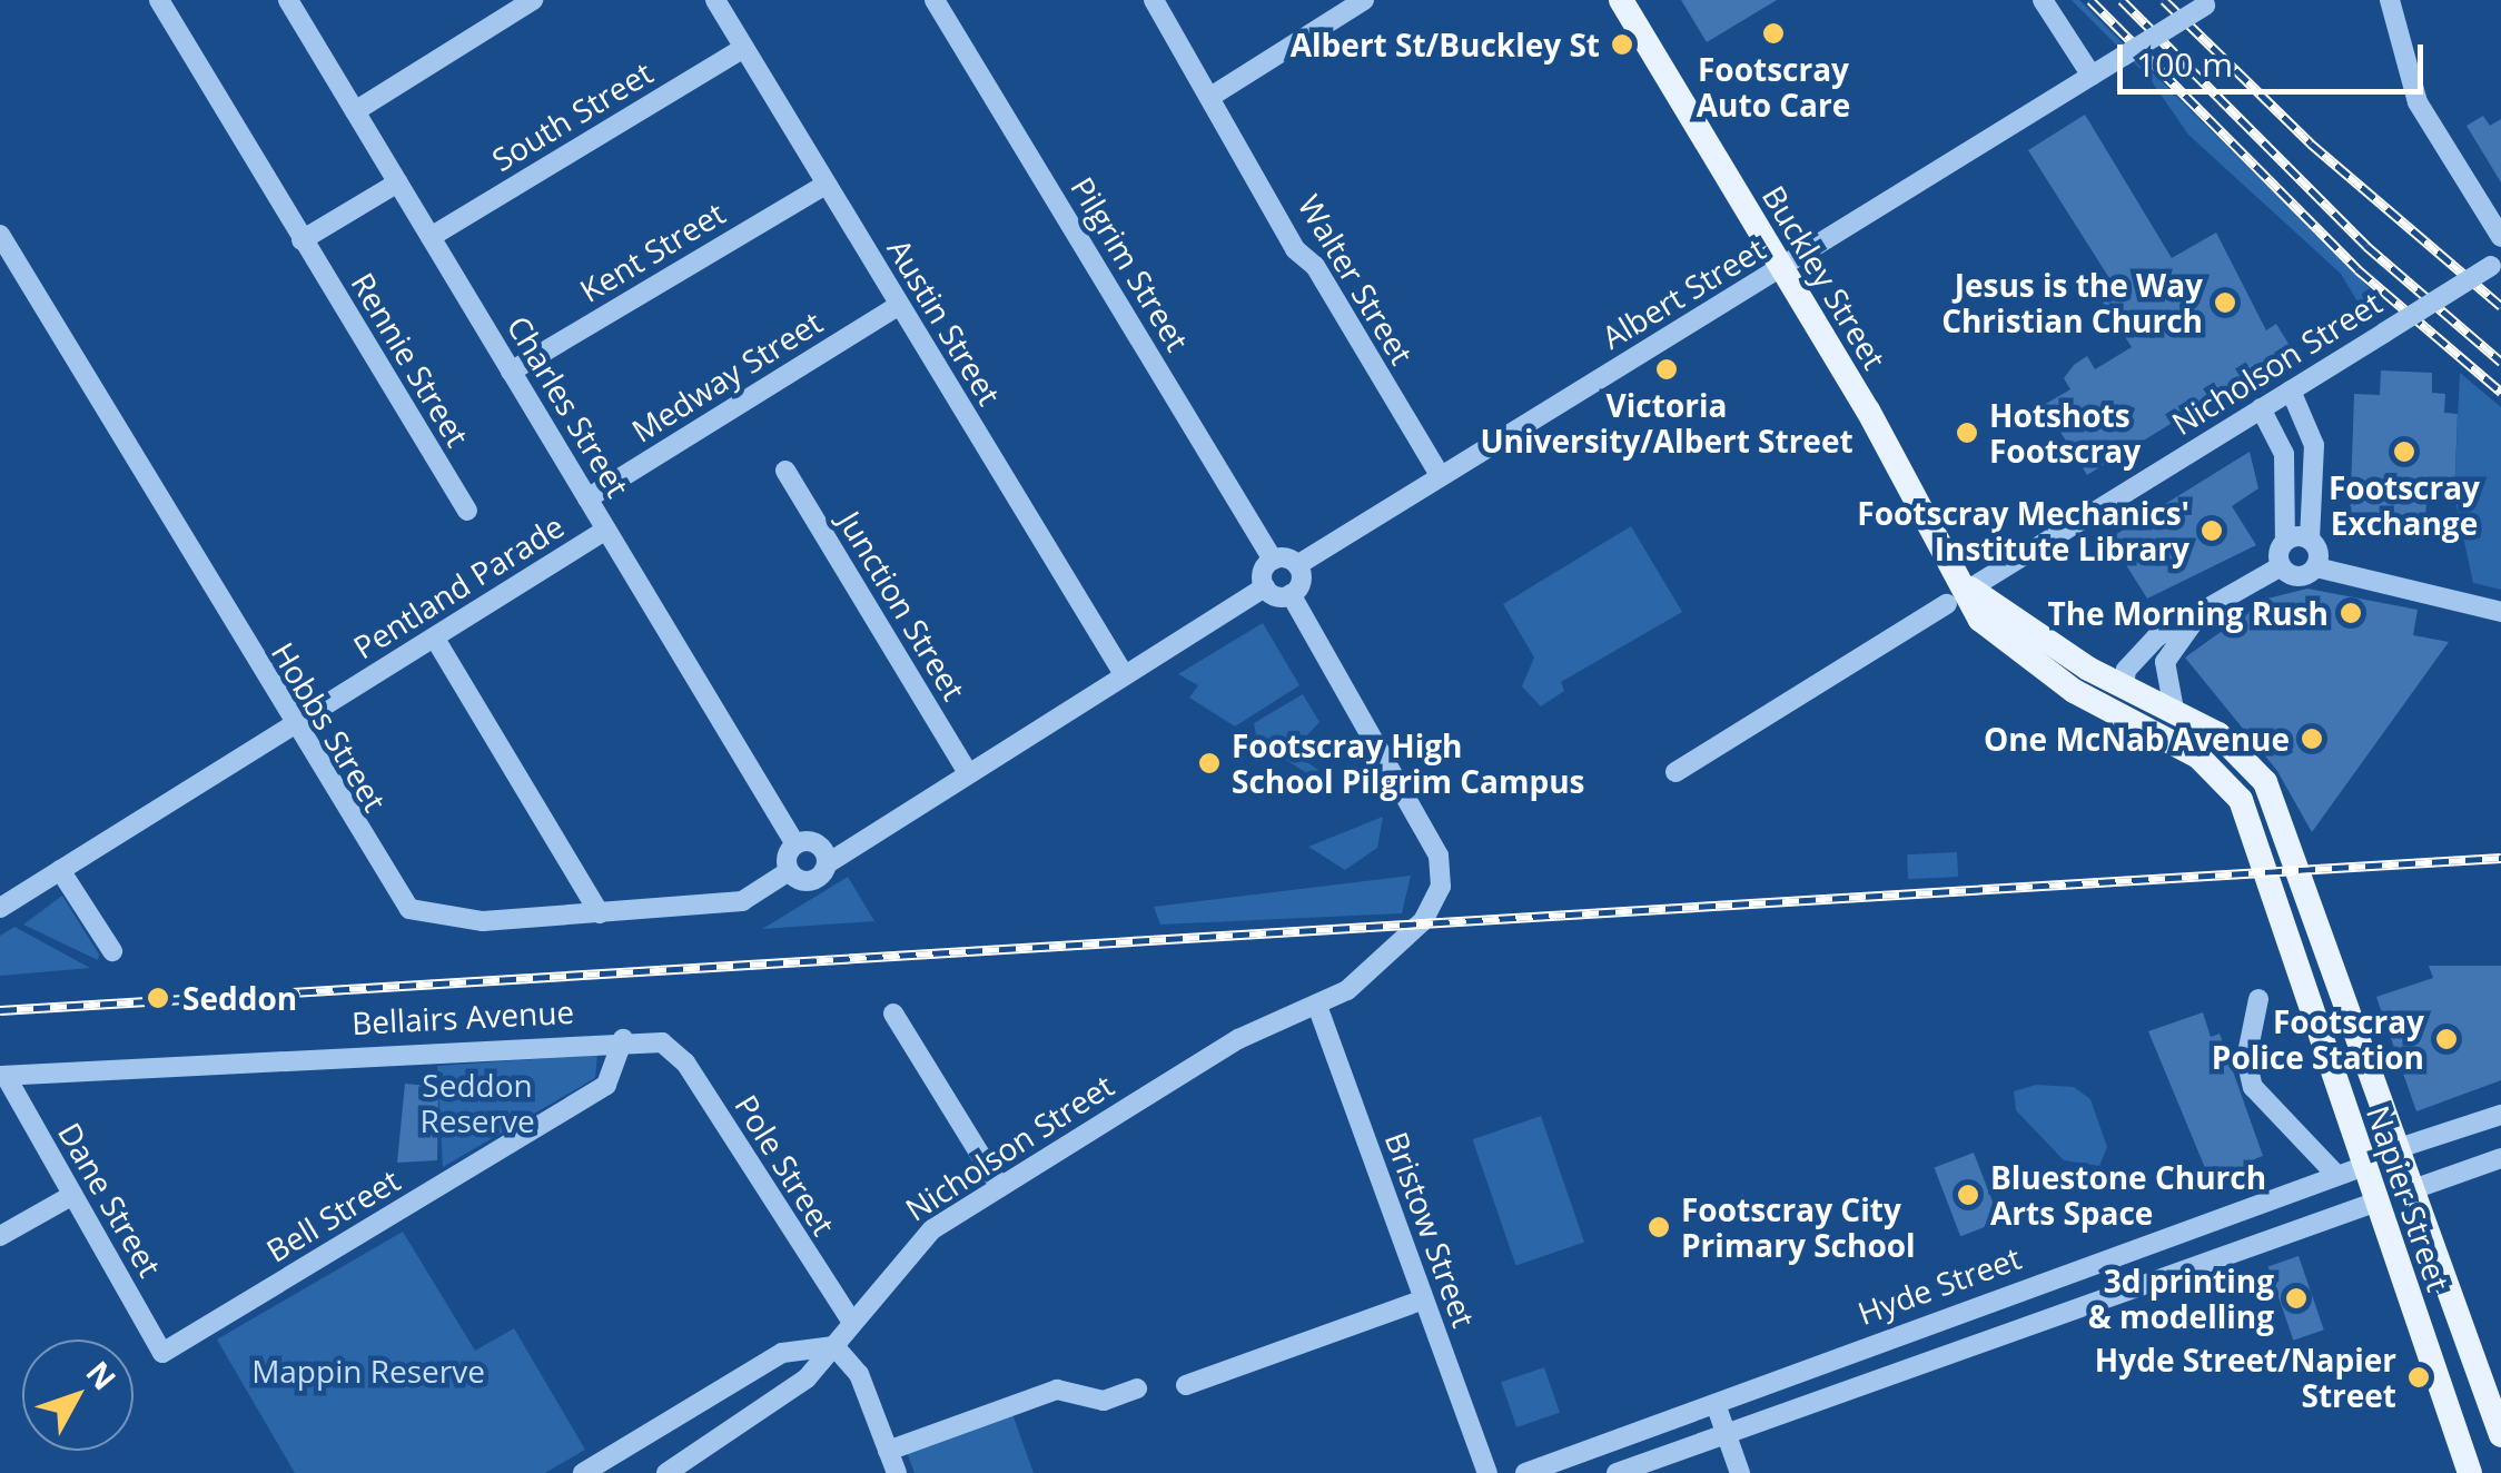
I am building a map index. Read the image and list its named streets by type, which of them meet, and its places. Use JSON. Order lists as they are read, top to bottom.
{
  "streets": {
    "main road": ["Buckley Street", "Napier Street", "Hyde Street"],
    "street": [
      "South Street",
      "Kent Street",
      "Pilgrim Street",
      "Walter Street",
      "Albert Street",
      "Austin Street",
      "Rennie Street",
      "Nicholson Street",
      "Medway Street",
      "Charles Street",
      "Pentland Parade",
      "Junction Street",
      "Hobbs Street",
      "Bellairs Avenue",
      "Pole Street",
      "Dane Street",
      "Bell Street",
      "Bristow Street"
    ]
  },
  "crossings": [
    ["South Street", "Austin Street"],
    ["South Street", "Charles Street"],
    ["Kent Street", "Austin Street"],
    ["Kent Street", "Charles Street"],
    ["Buckley Street", "Albert Street"],
    ["Buckley Street", "Nicholson Street"],
    ["Buckley Street", "Napier Street"],
    ["Walter Street", "Albert Street"],
    ["Austin Street", "Medway Street"],
    ["Nicholson Street", "Pole Street"],
    ["Nicholson Street", "Bristow Street"],
    ["Medway Street", "Charles Street"],
    ["Charles Street", "Pentland Parade"],
    ["Pentland Parade", "Hobbs Street"],
    ["Bellairs Avenue", "Pole Street"],
    ["Bellairs Avenue", "Dane Street"],
    ["Bellairs Avenue", "Bell Street"],
    ["Napier Street", "Hyde Street"],
    ["Dane Street", "Bell Street"]
  ],
  "parks": ["Seddon Reserve", "Mappin Reserve"],
  "places": [
    "Footscray Auto Care",
    "Albert St/Buckley St",
    "Jesus is the Way Christian Church",
    "Victoria University/Albert Street",
    "Hotshots Footscray",
    "Footscray Exchange",
    "Footscray Mechanics' Institute Library",
    "The Morning Rush",
    "One McNab Avenue",
    "Footscray High School Pilgrim Campus",
    "Seddon",
    "Footscray Police Station",
    "Bluestone Church Arts Space",
    "Footscray City Primary School",
    "3d printing & modelling",
    "Hyde Street/Napier Street"
  ],
  "scale_bar": "100 m",
  "north": "top right"
}
